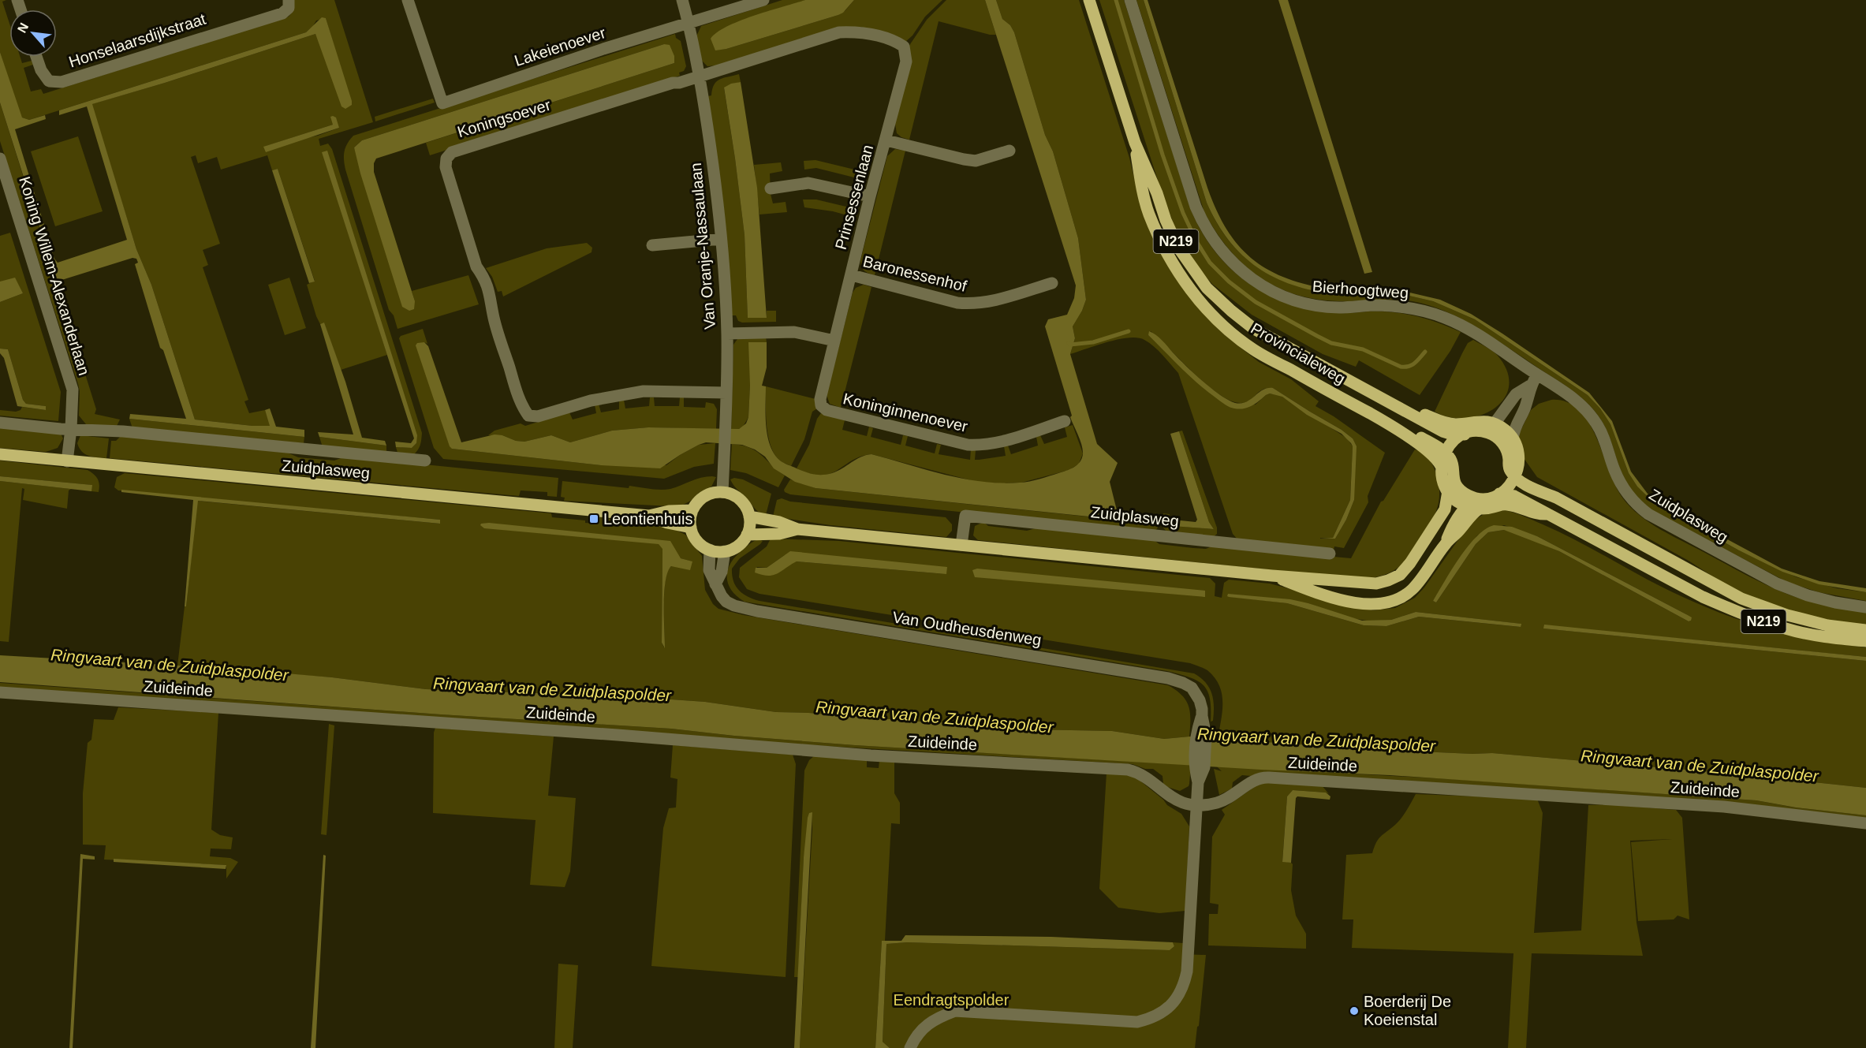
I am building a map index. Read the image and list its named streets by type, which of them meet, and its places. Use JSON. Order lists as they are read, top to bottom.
{
  "streets": {
    "main road": ["N219", "Provincialeweg", "Zuidplasweg"],
    "street": [
      "Honselaarsdijkstraat",
      "Lakeienoever",
      "Koningsoever",
      "Prinsessenlaan",
      "Van Oranje-Nassaulaan",
      "Baronessenhof",
      "Koning Willem-Alexanderlaan",
      "Bierhoogtweg",
      "Koninginnenoever",
      "Van Oudheusdenweg",
      "Zuideinde"
    ]
  },
  "crossings": [
    ["Lakeienoever", "Van Oranje-Nassaulaan"],
    ["Koningsoever", "Prinsessenlaan"],
    ["Koningsoever", "Van Oranje-Nassaulaan"],
    ["Prinsessenlaan", "Baronessenhof"],
    ["Prinsessenlaan", "Koninginnenoever"],
    ["N219", "Provincialeweg"],
    ["Van Oranje-Nassaulaan", "Zuidplasweg"],
    ["Van Oranje-Nassaulaan", "Van Oudheusdenweg"],
    ["Koning Willem-Alexanderlaan", "Zuidplasweg"],
    ["Bierhoogtweg", "Zuidplasweg"],
    ["Zuidplasweg", "Van Oudheusdenweg"],
    ["Van Oudheusdenweg", "Zuideinde"]
  ],
  "water": ["Ringvaart van de Zuidplaspolder"],
  "parks": ["Eendragtspolder"],
  "places": {
    "transit": ["Leontienhuis"],
    "other": ["Boerderij De Koeienstal"]
  },
  "north": "top left"
}
